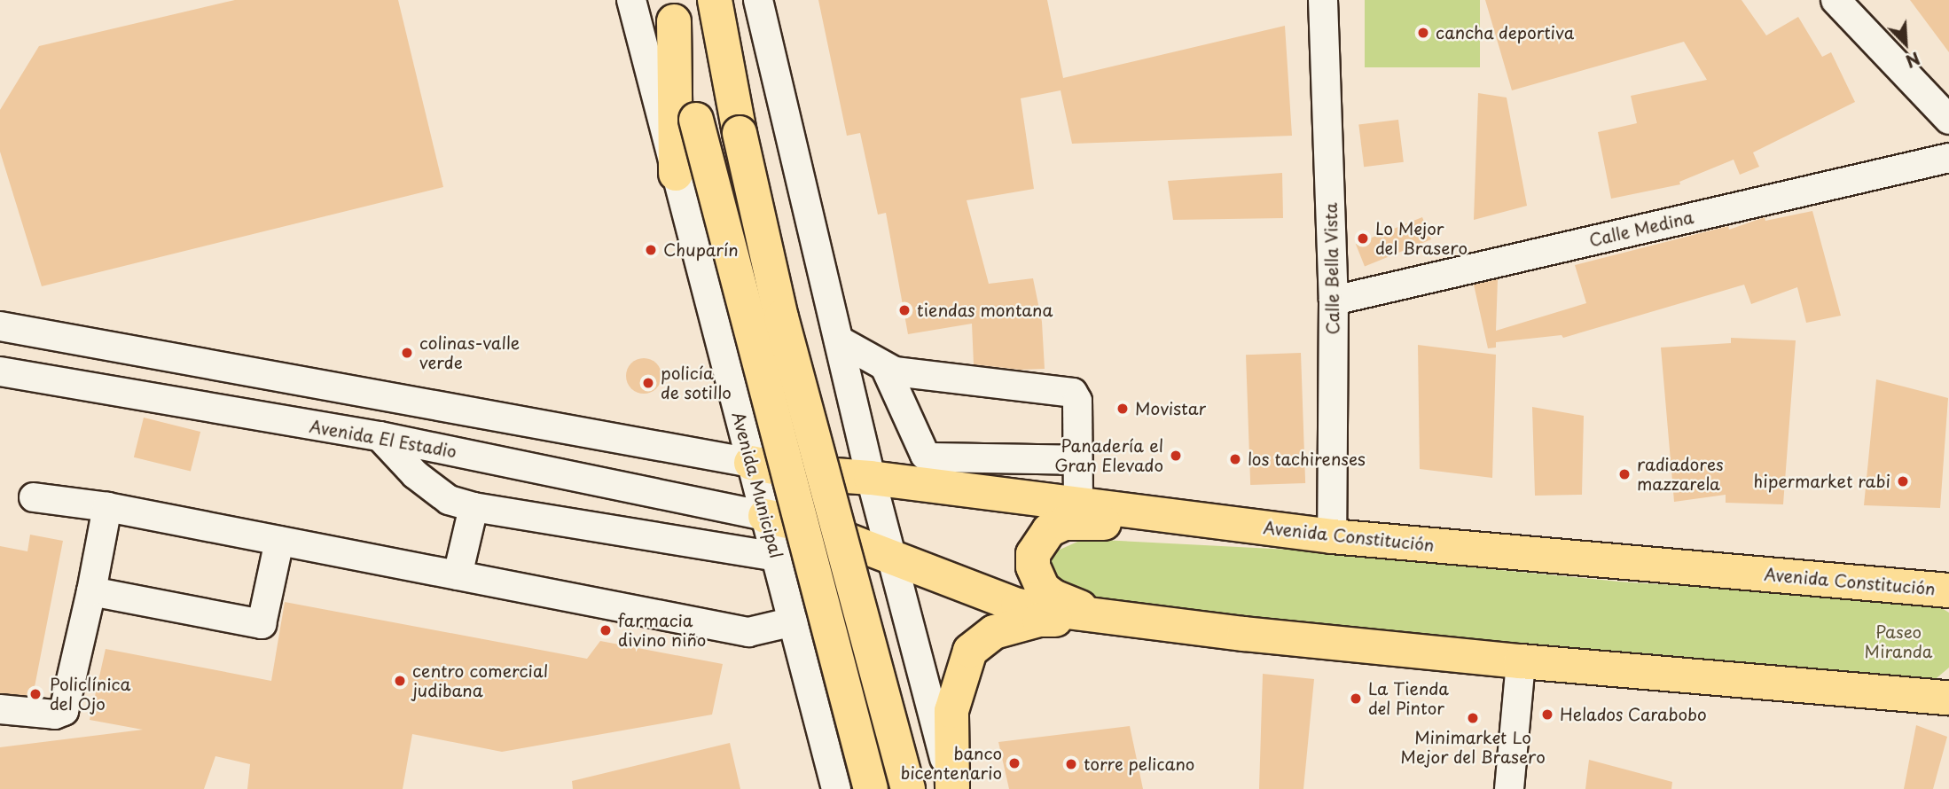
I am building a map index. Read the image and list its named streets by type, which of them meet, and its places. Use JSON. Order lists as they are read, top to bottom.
{
  "streets": {
    "main road": ["Avenida Municipal", "Avenida Constitución"],
    "street": ["Calle Medina", "Calle Bella Vista", "Avenida El Estadio"]
  },
  "crossings": [
    ["Calle Medina", "Calle Bella Vista"],
    ["Calle Bella Vista", "Avenida Constitución"],
    ["Avenida El Estadio", "Avenida Municipal"],
    ["Avenida Municipal", "Avenida Constitución"]
  ],
  "parks": ["Paseo Miranda"],
  "places": [
    "cancha deportiva",
    "Lo Mejor del Brasero",
    "Chuparín",
    "tiendas montana",
    "colinas-valle verde",
    "policía de sotillo",
    "Movistar",
    "Panadería el Gran Elevado",
    "los tachirenses",
    "radiadores mazzarela",
    "hipermarket rabi",
    "farmacia divino niño",
    "centro comercial judibana",
    "Policlínica del Ojo",
    "La Tienda del Pintor",
    "Helados Carabobo",
    "Minimarket Lo Mejor del Brasero",
    "banco bicentenario",
    "torre pelicano"
  ],
  "north": "bottom right"
}
